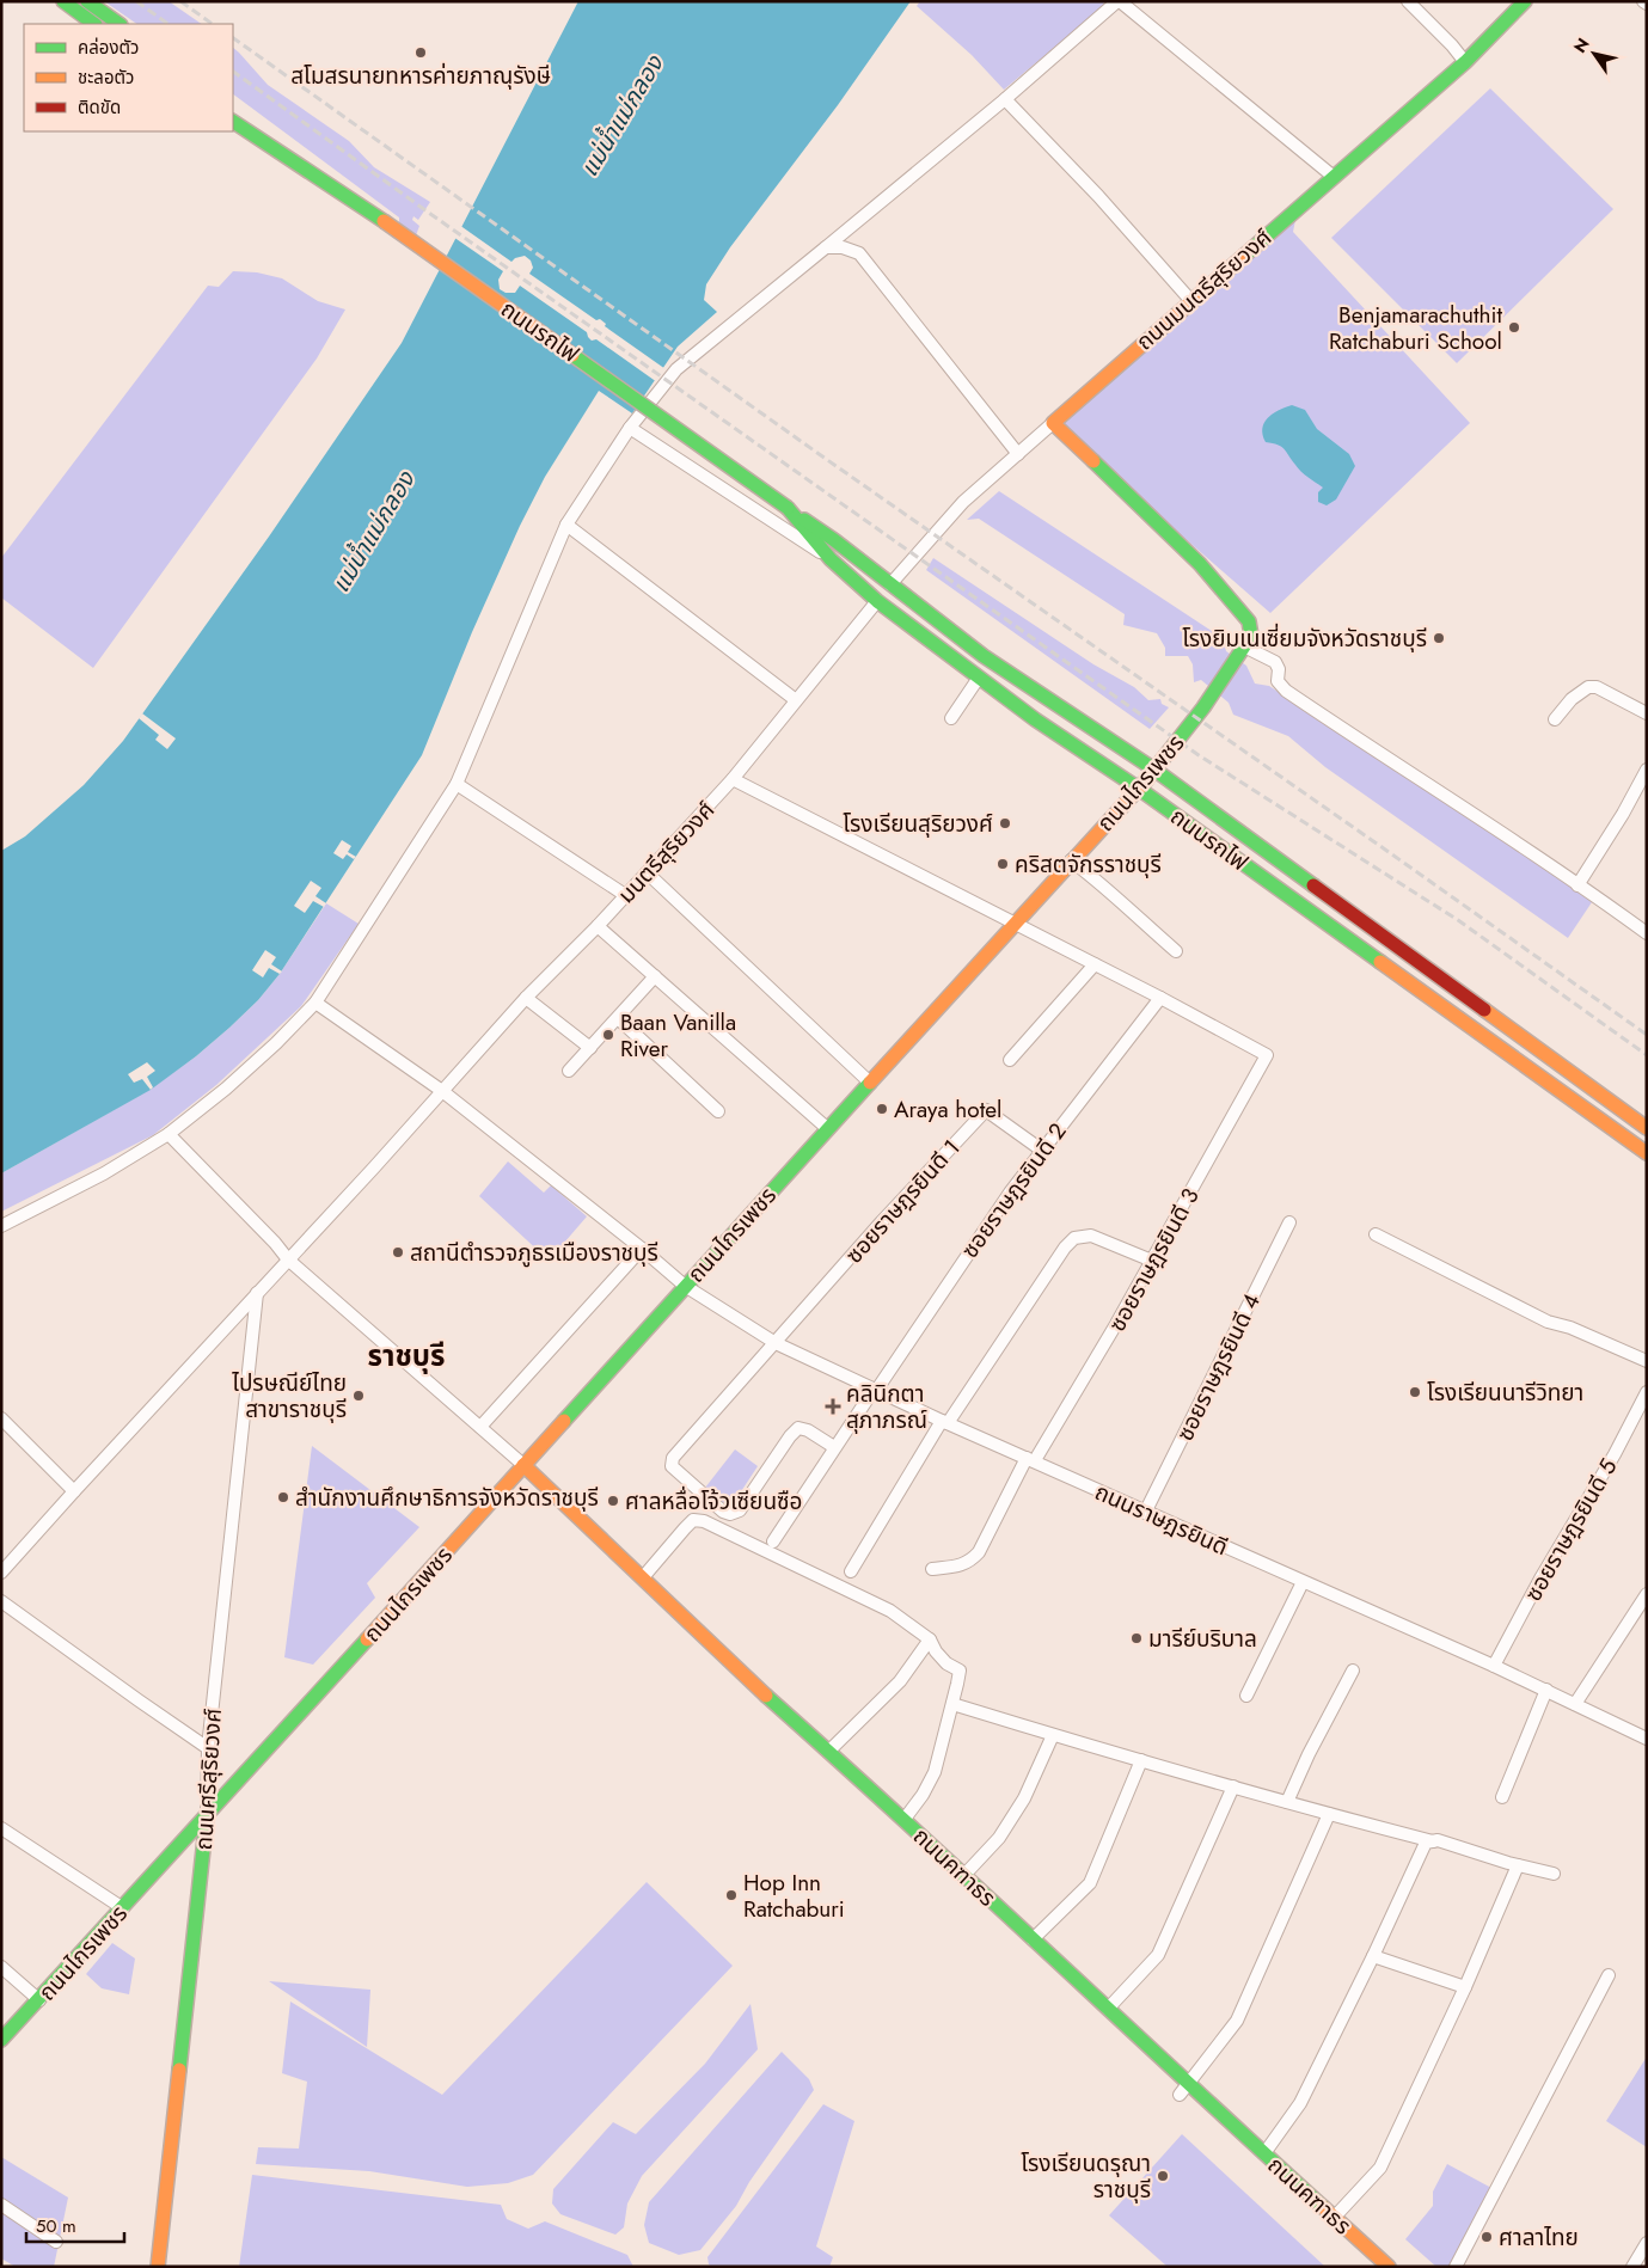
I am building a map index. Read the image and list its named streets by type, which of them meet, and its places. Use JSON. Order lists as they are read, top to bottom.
{
  "streets": {
    "main road": [
      "ถนนมนตรีสุริยวงศ์",
      "ถนนรถไฟ",
      "ถนนไกรเพชร",
      "ถนนศรีสุริยวงศ์",
      "ถนนคฑาธร"
    ],
    "street": [
      "มนตรีสุริยวงศ์",
      "ซอยราษฎรยินดี 2",
      "ซอยราษฎรยินดี 1",
      "ซอยราษฎรยินดี 3",
      "ซอยราษฎรยินดี 4",
      "ถนนราษฎรยินดี",
      "ซอยราษฎรยินดี 5"
    ]
  },
  "crossings": [
    ["ถนนมนตรีสุริยวงศ์", "ถนนรถไฟ"],
    ["ถนนมนตรีสุริยวงศ์", "ถนนไกรเพชร"],
    ["ถนนรถไฟ", "ถนนไกรเพชร"],
    ["ถนนรถไฟ", "มนตรีสุริยวงศ์"],
    ["ถนนไกรเพชร", "ถนนราษฎรยินดี"],
    ["ถนนไกรเพชร", "ถนนศรีสุริยวงศ์"],
    ["ถนนไกรเพชร", "ถนนคฑาธร"],
    ["มนตรีสุริยวงศ์", "ถนนราษฎรยินดี"],
    ["มนตรีสุริยวงศ์", "ถนนศรีสุริยวงศ์"],
    ["ซอยราษฎรยินดี 2", "ซอยราษฎรยินดี 1"],
    ["ซอยราษฎรยินดี 2", "ซอยราษฎรยินดี 3"],
    ["ซอยราษฎรยินดี 2", "ถนนราษฎรยินดี"],
    ["ซอยราษฎรยินดี 1", "ถนนราษฎรยินดี"],
    ["ซอยราษฎรยินดี 3", "ถนนราษฎรยินดี"],
    ["ซอยราษฎรยินดี 4", "ถนนราษฎรยินดี"],
    ["ถนนราษฎรยินดี", "ซอยราษฎรยินดี 5"]
  ],
  "districts": ["ราชบุรี"],
  "water": ["แม่น้ำแม่กลอง"],
  "places": {
    "other": [
      "สโมสรนายทหารค่ายภาณุรังษี",
      "Benjamarachuthit Ratchaburi School",
      "โรงยิมเนเซี่ยมจังหวัดราชบุรี",
      "โรงเรียนสุริยวงศ์",
      "คริสตจักรราชบุรี",
      "Baan Vanilla River",
      "Araya hotel",
      "สถานีตำรวจภูธรเมืองราชบุรี",
      "โรงเรียนนารีวิทยา",
      "ไปรษณีย์ไทย สาขาราชบุรี",
      "สำนักงานศึกษาธิการจังหวัดราชบุรี",
      "ศาลหลื่อโจ้วเซียนซือ",
      "มารีย์บริบาล",
      "Hop Inn Ratchaburi",
      "โรงเรียนดรุณา ราชบุรี",
      "ศาลาไทย"
    ],
    "health": ["คลินิกตา สุภาภรณ์"]
  },
  "legend": ["คล่องตัว", "ชะลอตัว", "ติดขัด"],
  "scale_bar": "50 m",
  "north": "top left"
}
